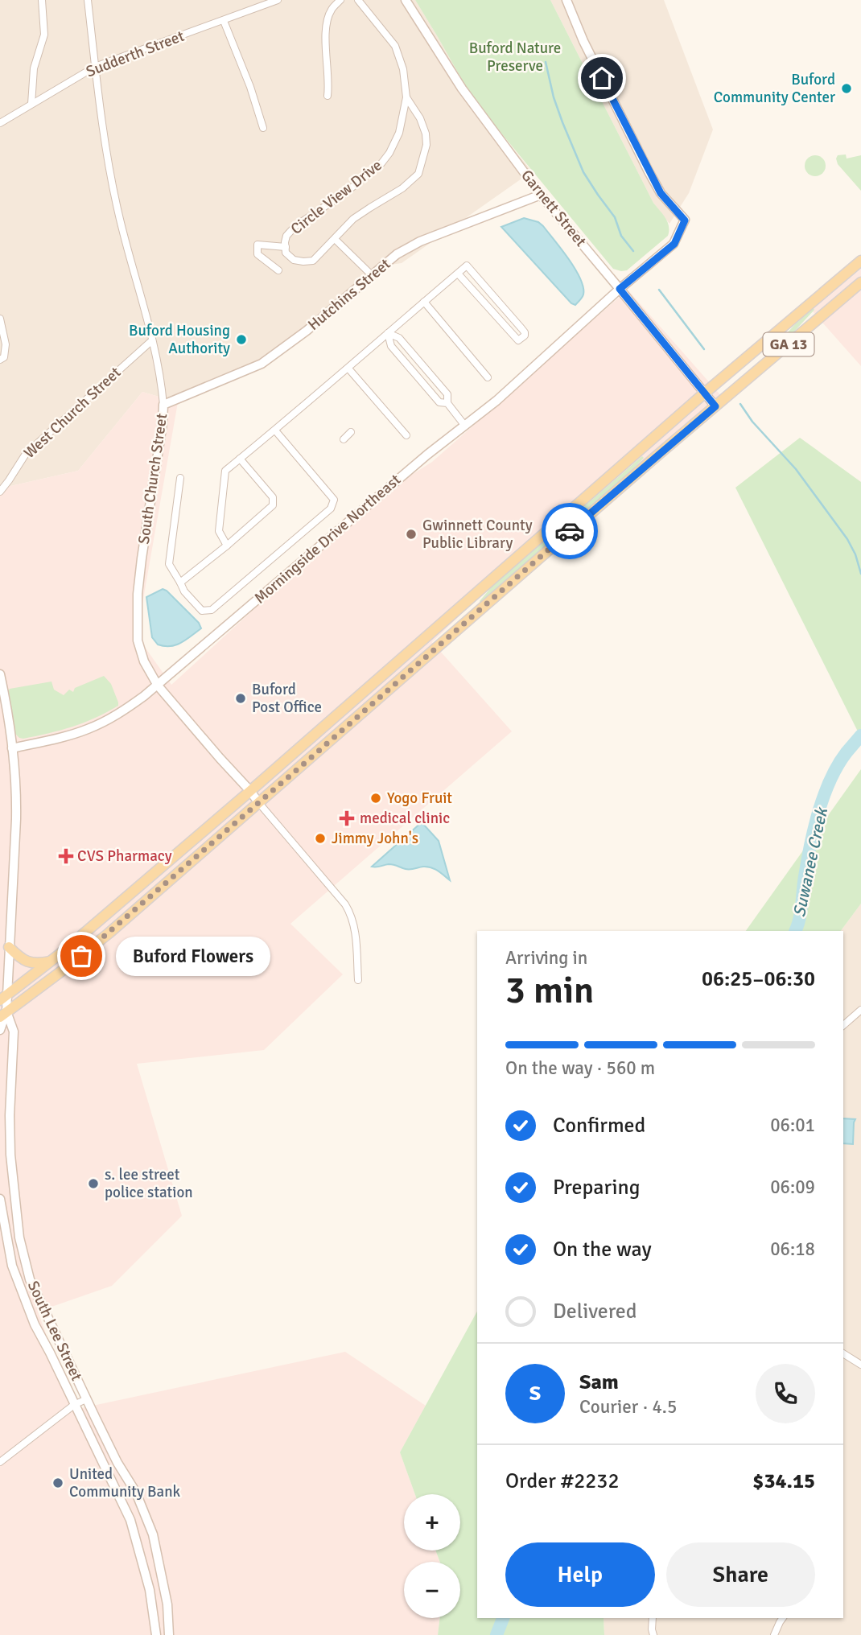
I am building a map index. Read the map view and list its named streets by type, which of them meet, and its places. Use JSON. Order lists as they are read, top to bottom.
{
  "streets": {
    "main road": ["GA 13"],
    "street": [
      "Sudderth Street",
      "Circle View Drive",
      "Garnett Street",
      "Hutchins Street",
      "West Church Street",
      "South Church Street",
      "Morningside Drive Northeast",
      "South Lee Street"
    ]
  },
  "crossings": [
    ["Sudderth Street", "South Church Street"],
    ["Garnett Street", "Hutchins Street"],
    ["Garnett Street", "GA 13"],
    ["Garnett Street", "Morningside Drive Northeast"],
    ["Hutchins Street", "South Church Street"],
    ["GA 13", "South Church Street"],
    ["GA 13", "South Lee Street"],
    ["West Church Street", "South Church Street"],
    ["South Church Street", "Morningside Drive Northeast"],
    ["Morningside Drive Northeast", "South Lee Street"]
  ],
  "water": ["Suwanee Creek"],
  "parks": ["Buford Nature Preserve"],
  "places": {
    "other": [
      "Buford Community Center",
      "Buford Housing Authority",
      "Gwinnett County Public Library",
      "Buford Post Office",
      "Yogo Fruit",
      "Jimmy John's",
      "Buford Flowers",
      "s. lee street police station",
      "United Community Bank"
    ],
    "health": ["medical clinic", "CVS Pharmacy"]
  },
  "page": {
    "heading": ["3 min", "Arriving in", "06:25–06:30"],
    "panel": [
      "Sam",
      "Courier · 4.5",
      "Order #2232",
      "$34.15"
    ],
    "bubble": "Buford Flowers",
    "bar": "On the way · 560 m",
    "list": [
      ["Confirmed", "06:01"],
      ["Preparing", "06:09"],
      ["On the way", "06:18"],
      "Delivered"
    ],
    "round": "S",
    "map_buttons": ["+", "−"],
    "buttons": ["Help", "Share"]
  }
}
